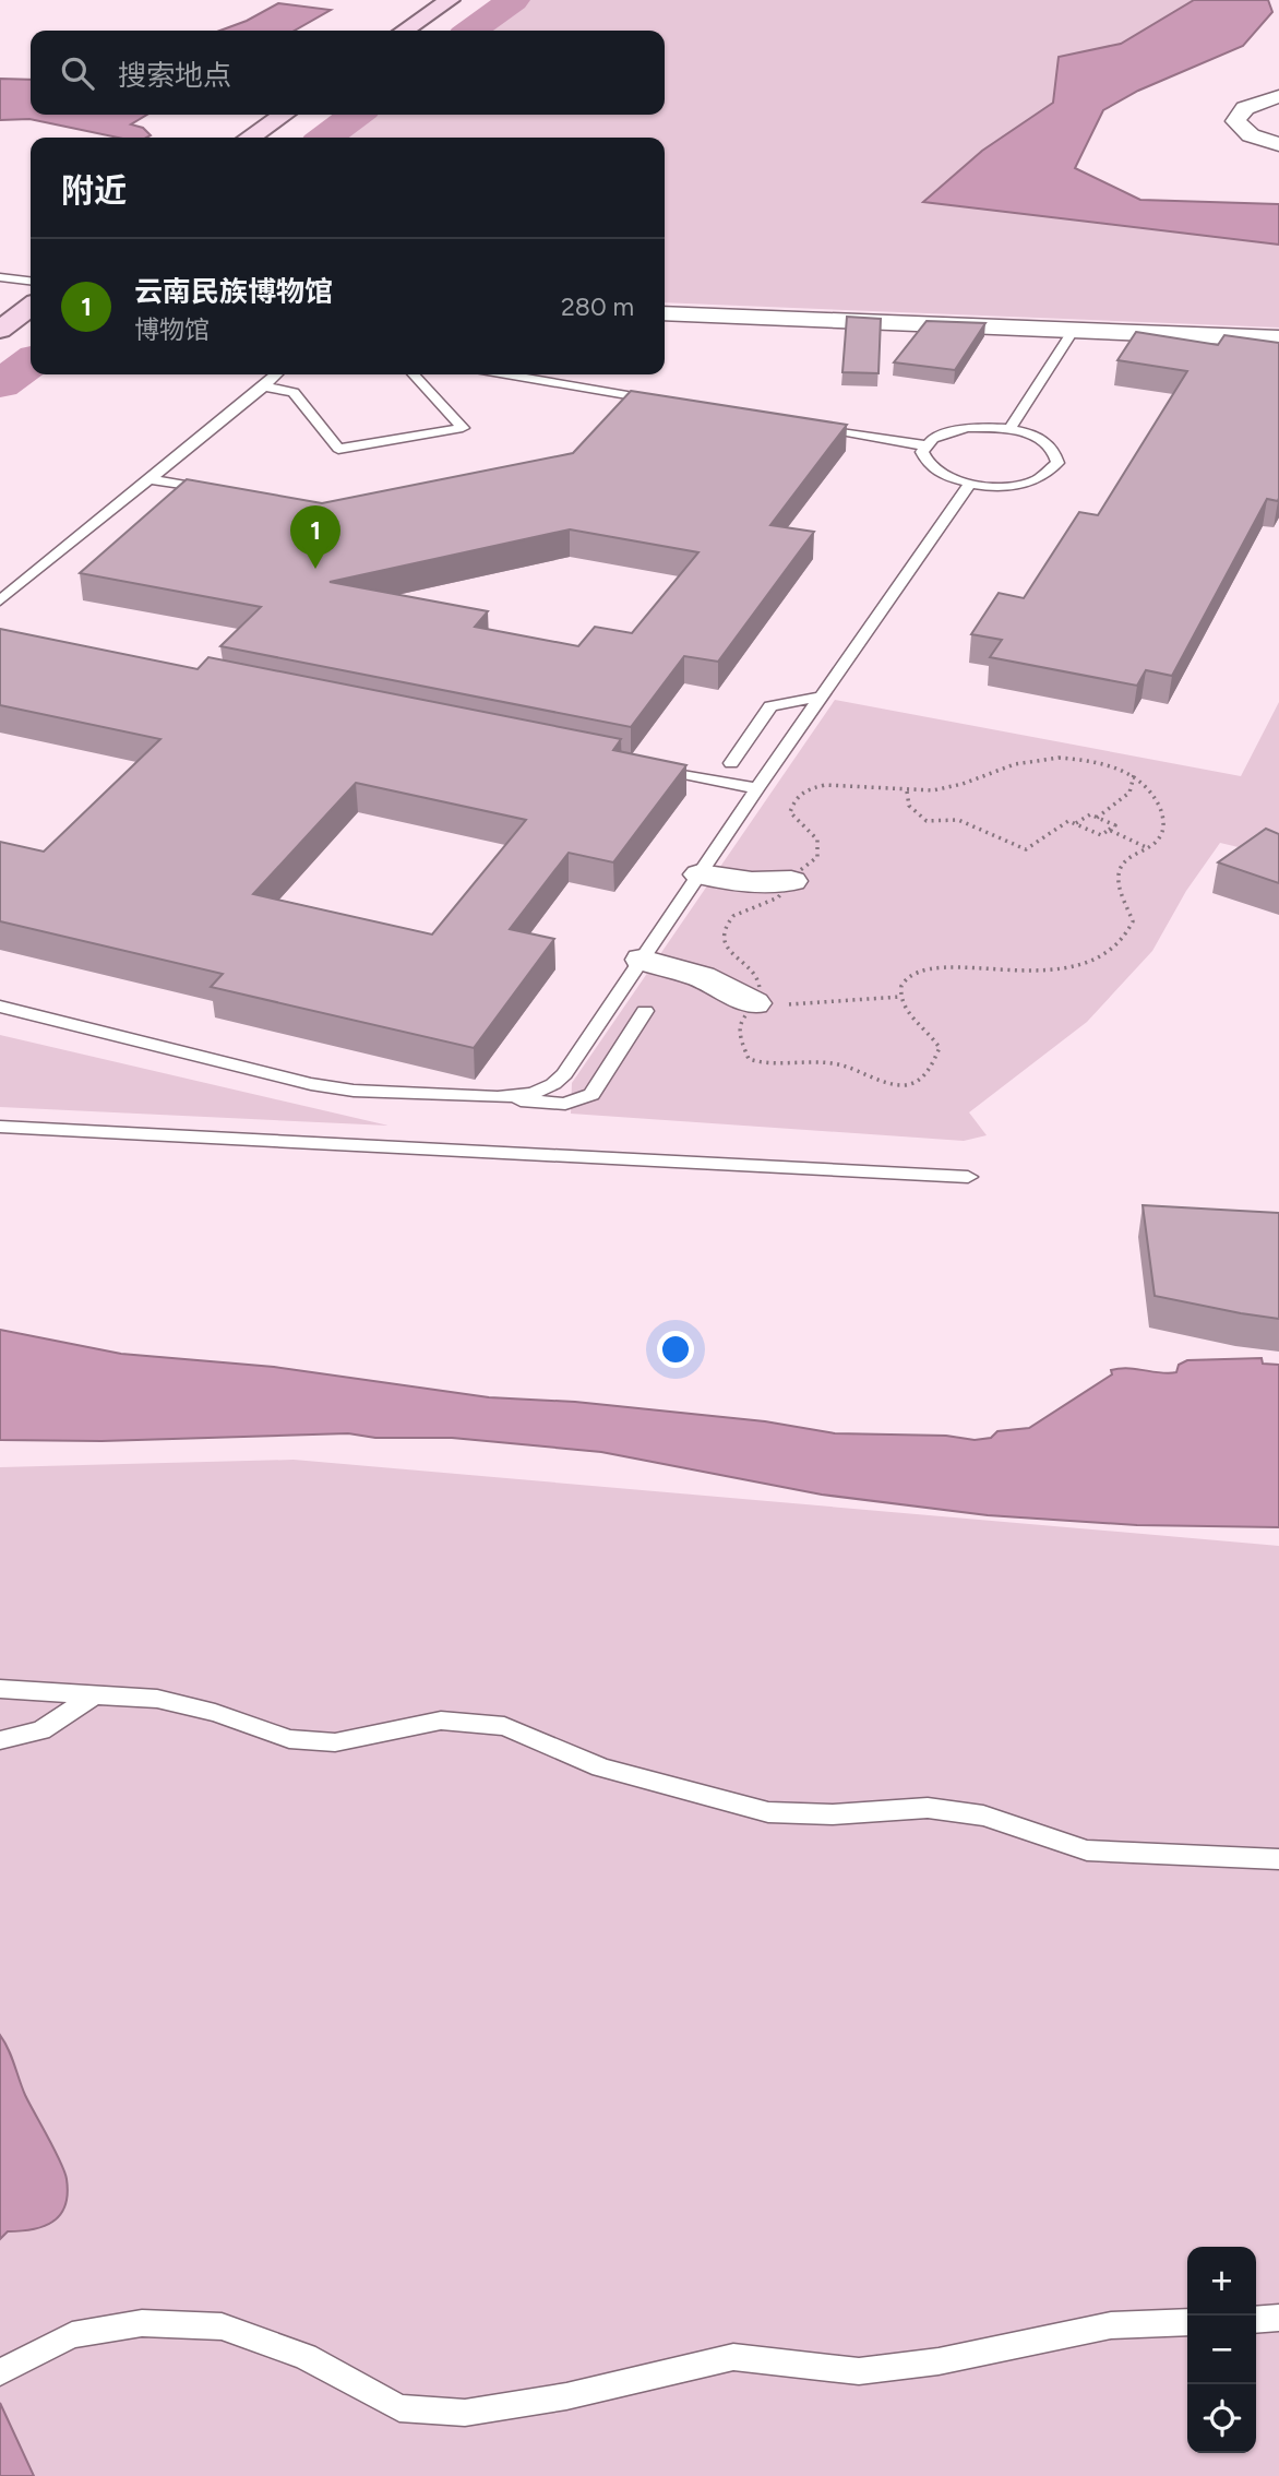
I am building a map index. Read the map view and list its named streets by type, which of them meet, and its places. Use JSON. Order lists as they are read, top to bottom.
{
  "page": {
    "search": "搜索地点",
    "heading": "附近",
    "list": [
      {
        "mark": "1",
        "name": "云南民族博物馆",
        "note": "博物馆",
        "value": "280 m"
      }
    ],
    "pins": "1",
    "map_buttons": ["+", "−"]
  }
}
